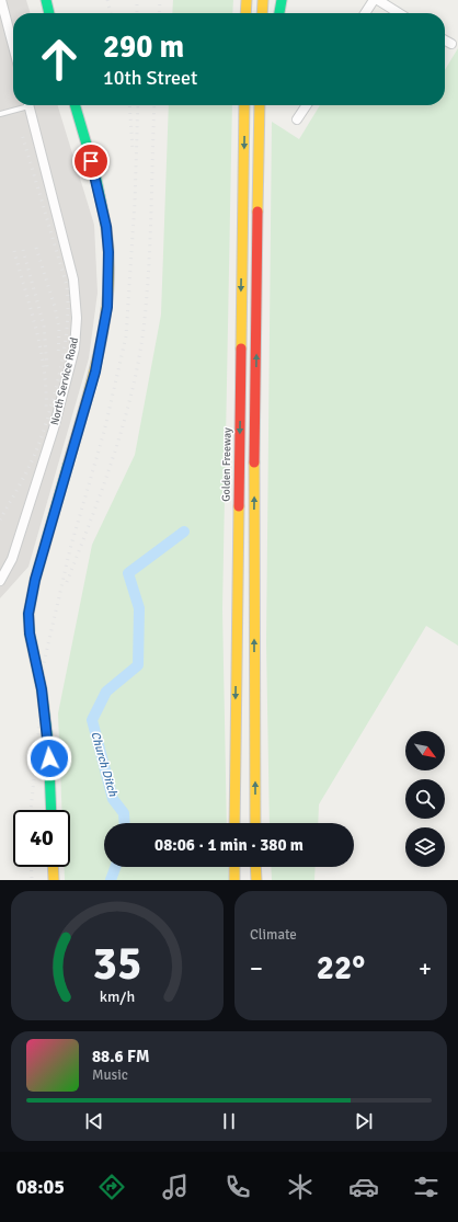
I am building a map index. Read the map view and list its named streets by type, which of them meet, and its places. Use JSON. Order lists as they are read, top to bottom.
{
  "streets": {
    "main road": ["Golden Freeway"],
    "street": ["North Service Road"]
  },
  "water": ["Church Ditch"],
  "north": "bottom right",
  "page": {
    "turn": ["290 m", "10th Street"],
    "limit": "40",
    "trip": "08:06 · 1 min · 380 m",
    "tile": "Climate",
    "heat": ["−", "22°", "+"],
    "song": ["88.6 FM", "Music"],
    "tabs": "08:05",
    "gauge": ["35", "km/h"]
  }
}
